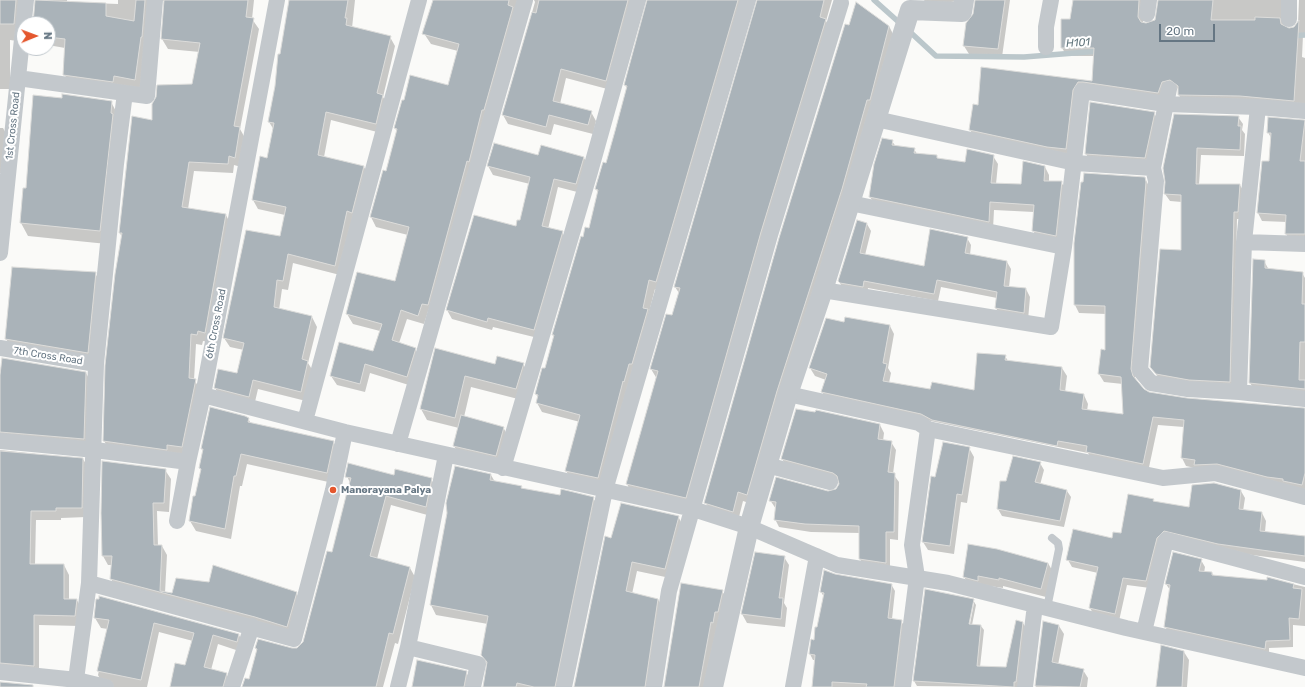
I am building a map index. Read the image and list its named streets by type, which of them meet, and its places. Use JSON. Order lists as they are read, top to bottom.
{
  "streets": {
    "street": ["1st Cross Road", "6th Cross Road", "7th Cross Road"]
  },
  "water": ["H101"],
  "places": ["Manorayana Palya"],
  "scale_bar": "20 m",
  "north": "right"
}
